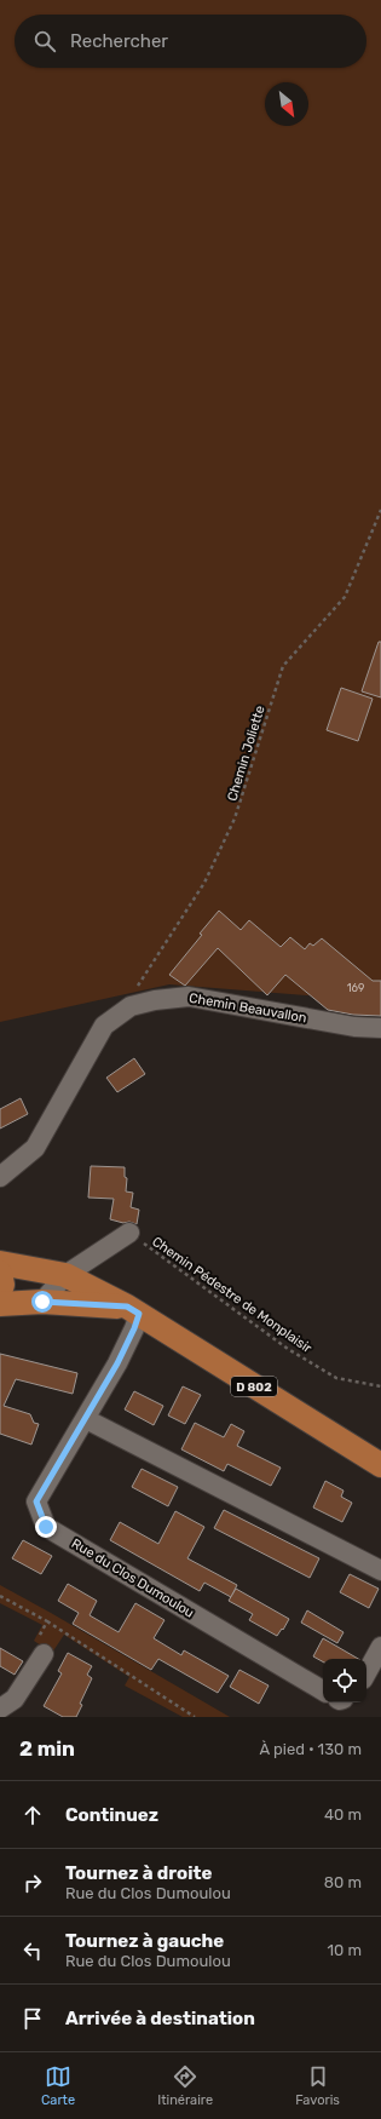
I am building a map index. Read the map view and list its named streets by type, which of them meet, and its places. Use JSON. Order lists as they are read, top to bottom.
{
  "streets": {
    "main road": ["D 802"],
    "street": ["Chemin Beauvallon", "Rue du Clos Dumoulou"],
    "path": ["Chemin Joliette", "Chemin Pédestre de Monplaisir"]
  },
  "crossings": [
    ["Chemin Joliette", "Chemin Beauvallon"],
    ["D 802", "Rue du Clos Dumoulou"]
  ],
  "house_numbers": ["169"],
  "north": "bottom right",
  "page": {
    "search": "Rechercher",
    "heading": ["2 min", "À pied · 130 m"],
    "list": [
      ["Continuez", "40 m"],
      ["Tournez à droite", "Rue du Clos Dumoulou", "80 m"],
      ["Tournez à gauche", "Rue du Clos Dumoulou", "10 m"],
      "Arrivée à destination"
    ],
    "nav": ["Carte", "Itinéraire", "Favoris"]
  }
}
